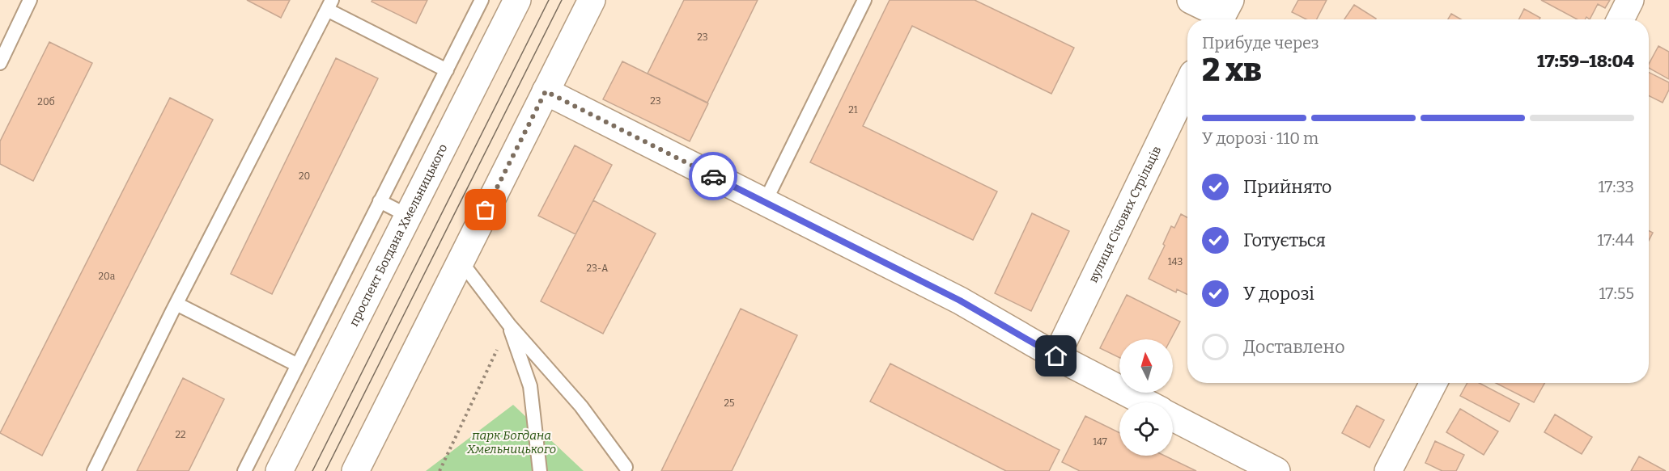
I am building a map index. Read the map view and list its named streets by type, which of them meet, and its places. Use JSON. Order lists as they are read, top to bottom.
{
  "streets": {
    "street": ["вулиця Січових Стрільців", "проспект Богдана Хмельницького"]
  },
  "parks": ["парк Богдана Хмельницького"],
  "house_numbers": [
    "23",
    "23",
    "20б",
    "21",
    "20",
    "143",
    "23-А",
    "20а",
    "25",
    "22",
    "147"
  ],
  "north": "top",
  "page": {
    "heading": ["2 хв", "Прибуде через", "17:59–18:04"],
    "bar": "У дорозі · 110 m",
    "list": [
      ["Прийнято", "17:33"],
      ["Готується", "17:44"],
      ["У дорозі", "17:55"],
      "Доставлено"
    ]
  }
}
